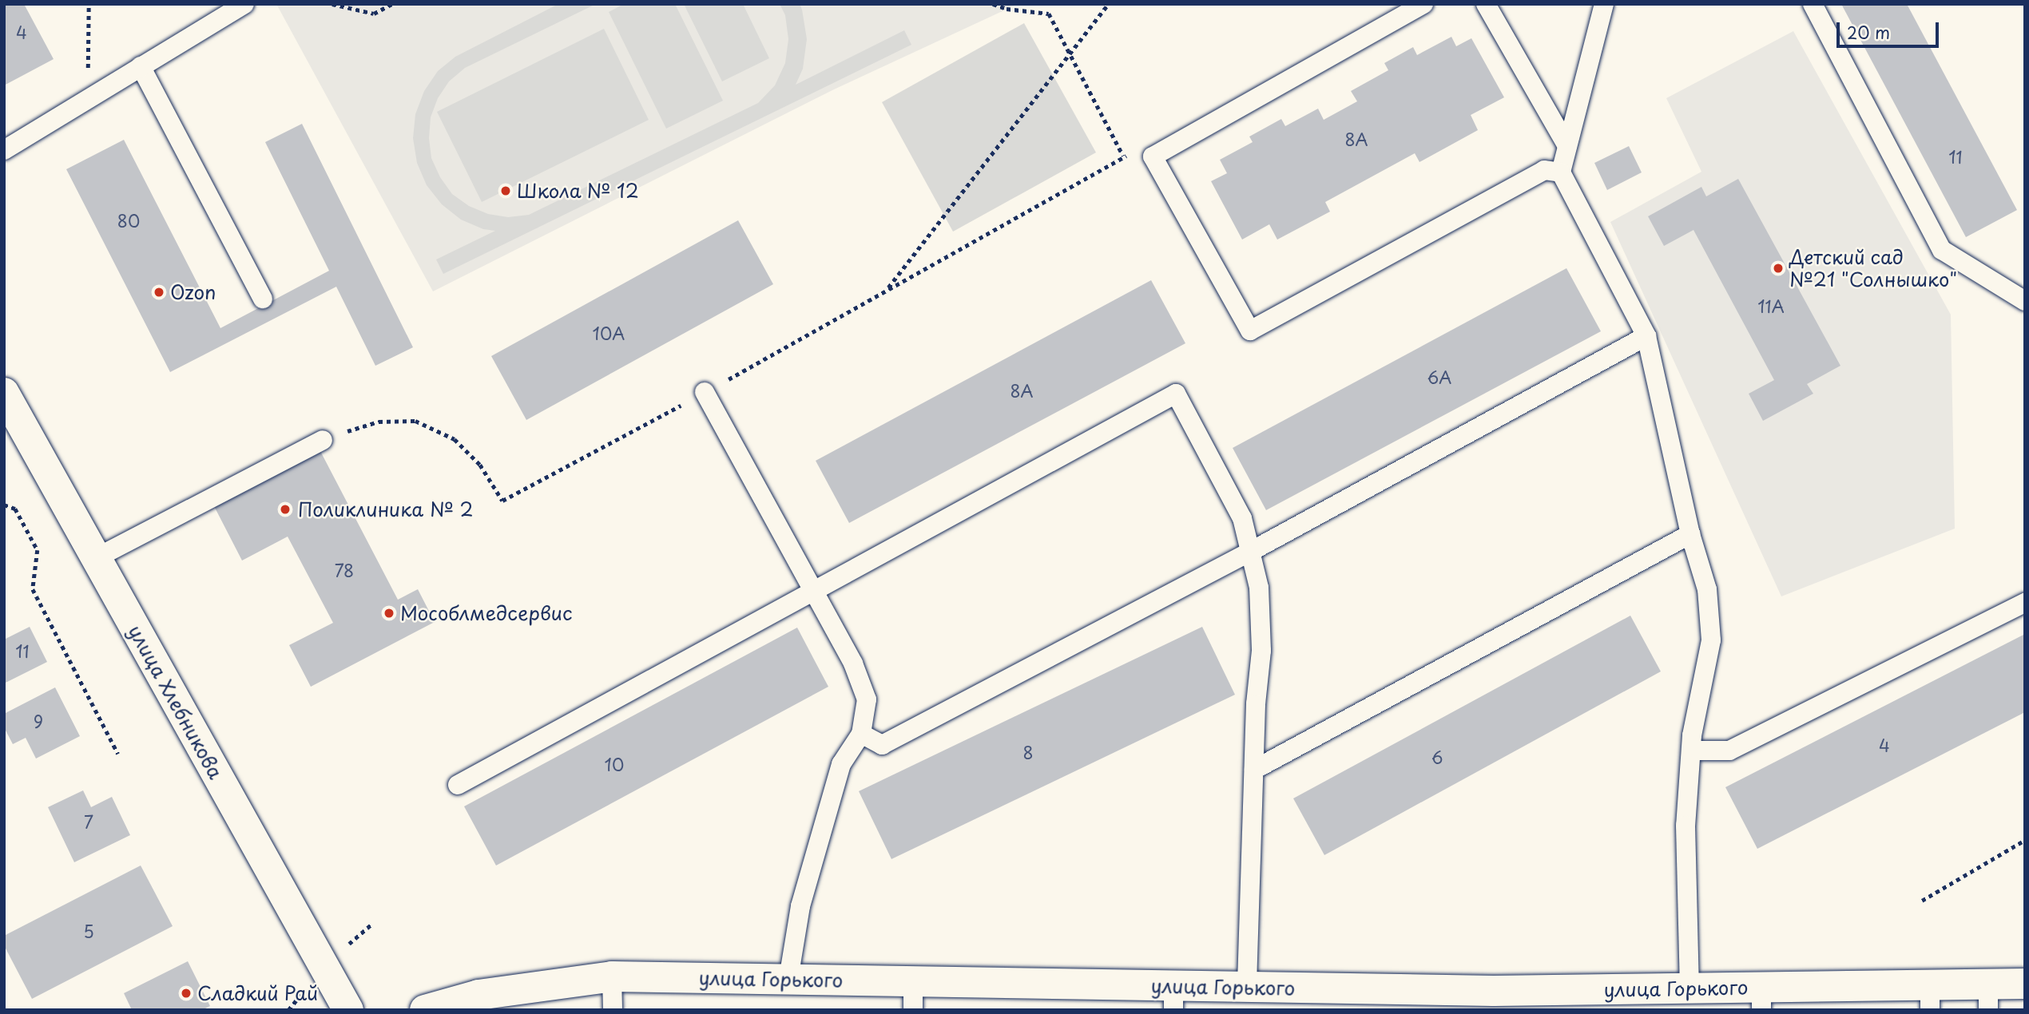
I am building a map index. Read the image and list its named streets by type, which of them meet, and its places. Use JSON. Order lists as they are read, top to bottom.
{
  "streets": {
    "street": ["улица Хлебникова", "улица Горького"]
  },
  "places": [
    "Школа № 12",
    "Детский сад №21 \"Солнышко\"",
    "Ozon",
    "Поликлиника № 2",
    "Мособлмедсервис",
    "Сладкий Рай"
  ],
  "house_numbers": [
    "4",
    "8А",
    "11",
    "80",
    "11А",
    "10А",
    "6А",
    "8А",
    "78",
    "11",
    "9",
    "4",
    "8",
    "6",
    "10",
    "7",
    "5"
  ],
  "scale_bar": "20 m"
}
